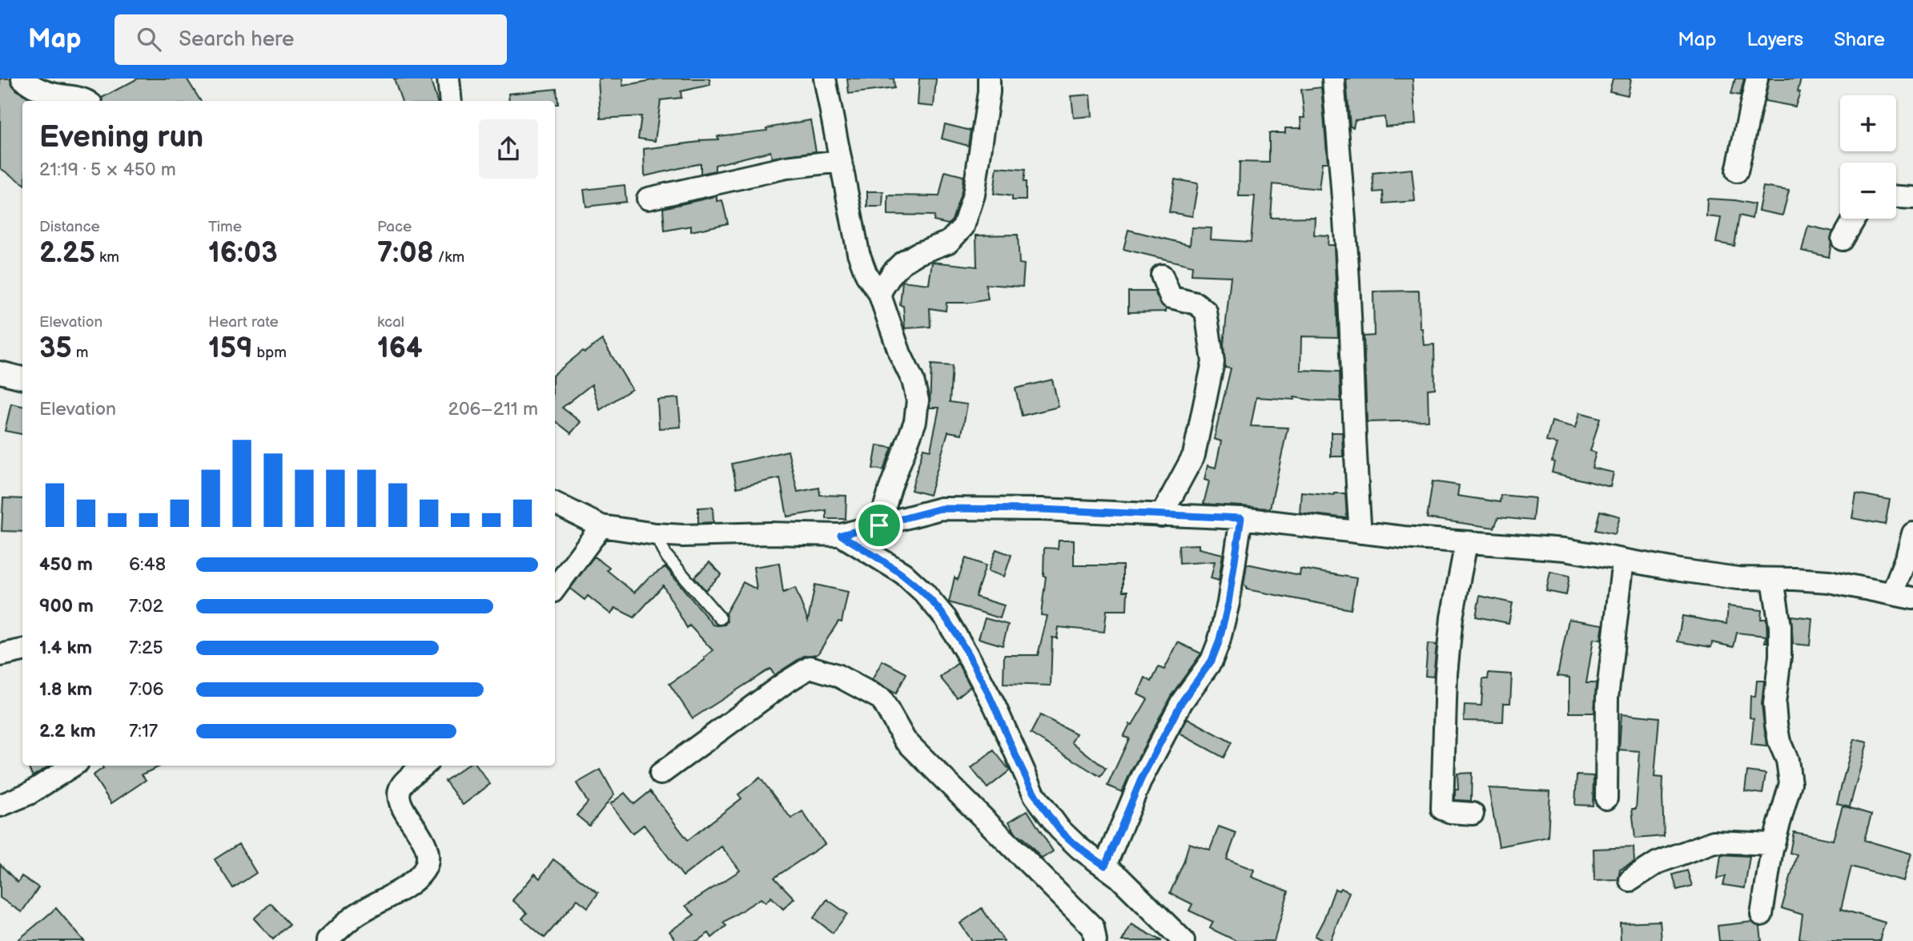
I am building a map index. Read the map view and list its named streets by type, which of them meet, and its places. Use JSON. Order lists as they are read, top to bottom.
{
  "page": {
    "header": "Map",
    "search": "Search here",
    "nav": ["Map", "Layers", "Share"],
    "map_buttons": ["+", "−"],
    "heading": ["Evening run", "21:19 · 5 × 450 m"],
    "stats": [
      ["Distance", "2.25 km"],
      ["Time", "16:03"],
      ["Pace", "7:08 /km"],
      ["Elevation", "35 m"],
      ["Heart rate", "159 bpm"],
      ["kcal", "164"]
    ],
    "chart": ["Elevation", "206–211 m"],
    "list": [
      {
        "name": "450 m",
        "note": "6:48"
      },
      {
        "name": "900 m",
        "note": "7:02"
      },
      {
        "name": "1.4 km",
        "note": "7:25"
      },
      {
        "name": "1.8 km",
        "note": "7:06"
      },
      {
        "name": "2.2 km",
        "note": "7:17"
      }
    ]
  }
}
